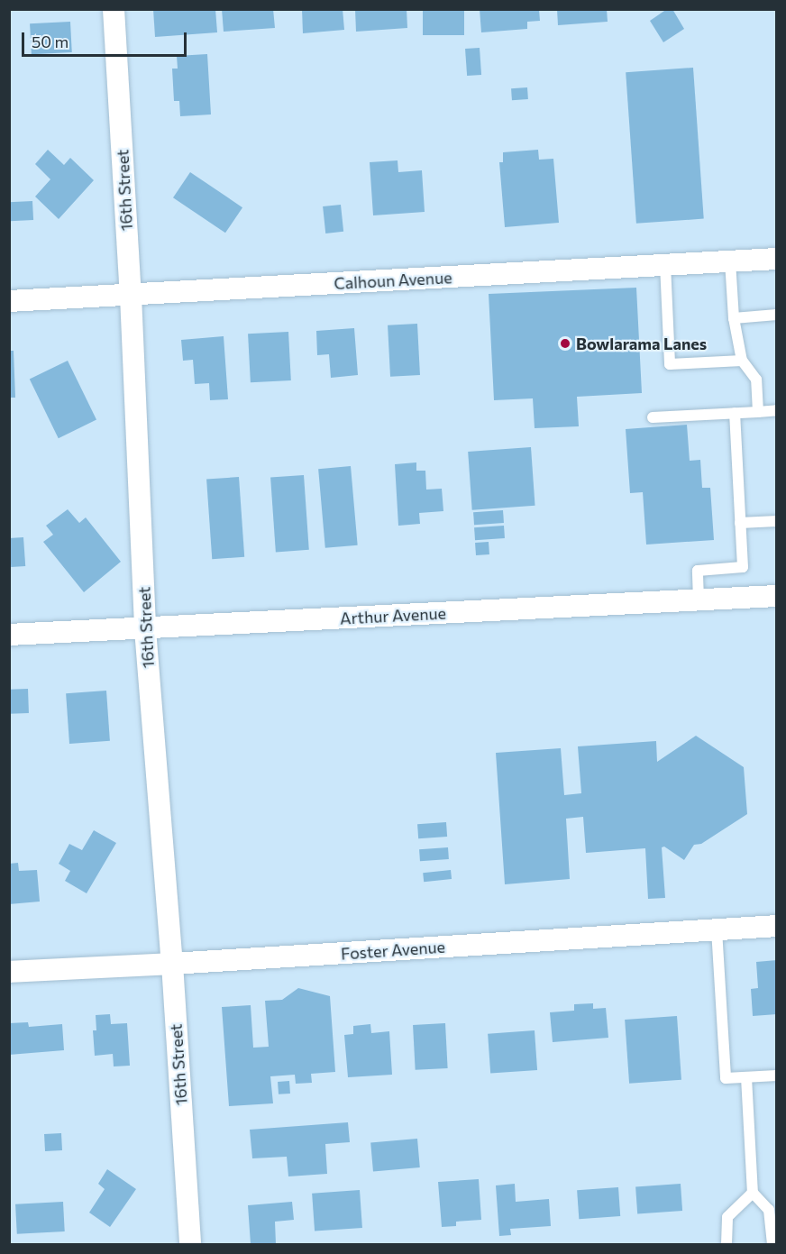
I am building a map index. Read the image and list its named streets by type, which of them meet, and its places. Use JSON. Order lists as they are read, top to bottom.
{
  "streets": {
    "street": [
      "16th Street",
      "Calhoun Avenue",
      "Arthur Avenue",
      "Foster Avenue"
    ]
  },
  "crossings": [
    ["16th Street", "Calhoun Avenue"],
    ["16th Street", "Arthur Avenue"],
    ["16th Street", "Foster Avenue"]
  ],
  "places": ["Bowlarama Lanes"],
  "scale_bar": "50 m"
}
